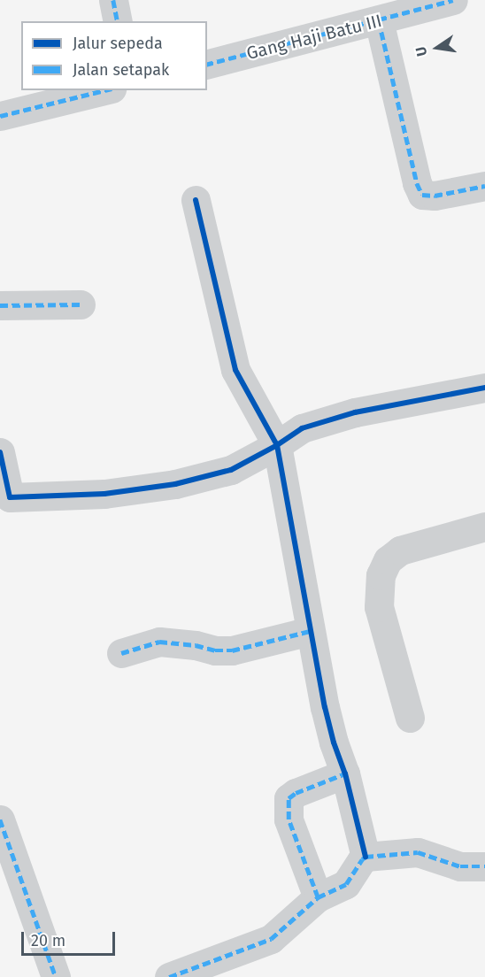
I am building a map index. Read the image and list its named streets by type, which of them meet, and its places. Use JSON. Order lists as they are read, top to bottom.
{
  "streets": {
    "street": ["Gang Haji Batu III"]
  },
  "legend": ["Jalur sepeda", "Jalan setapak"],
  "scale_bar": "20 m",
  "north": "left"
}
